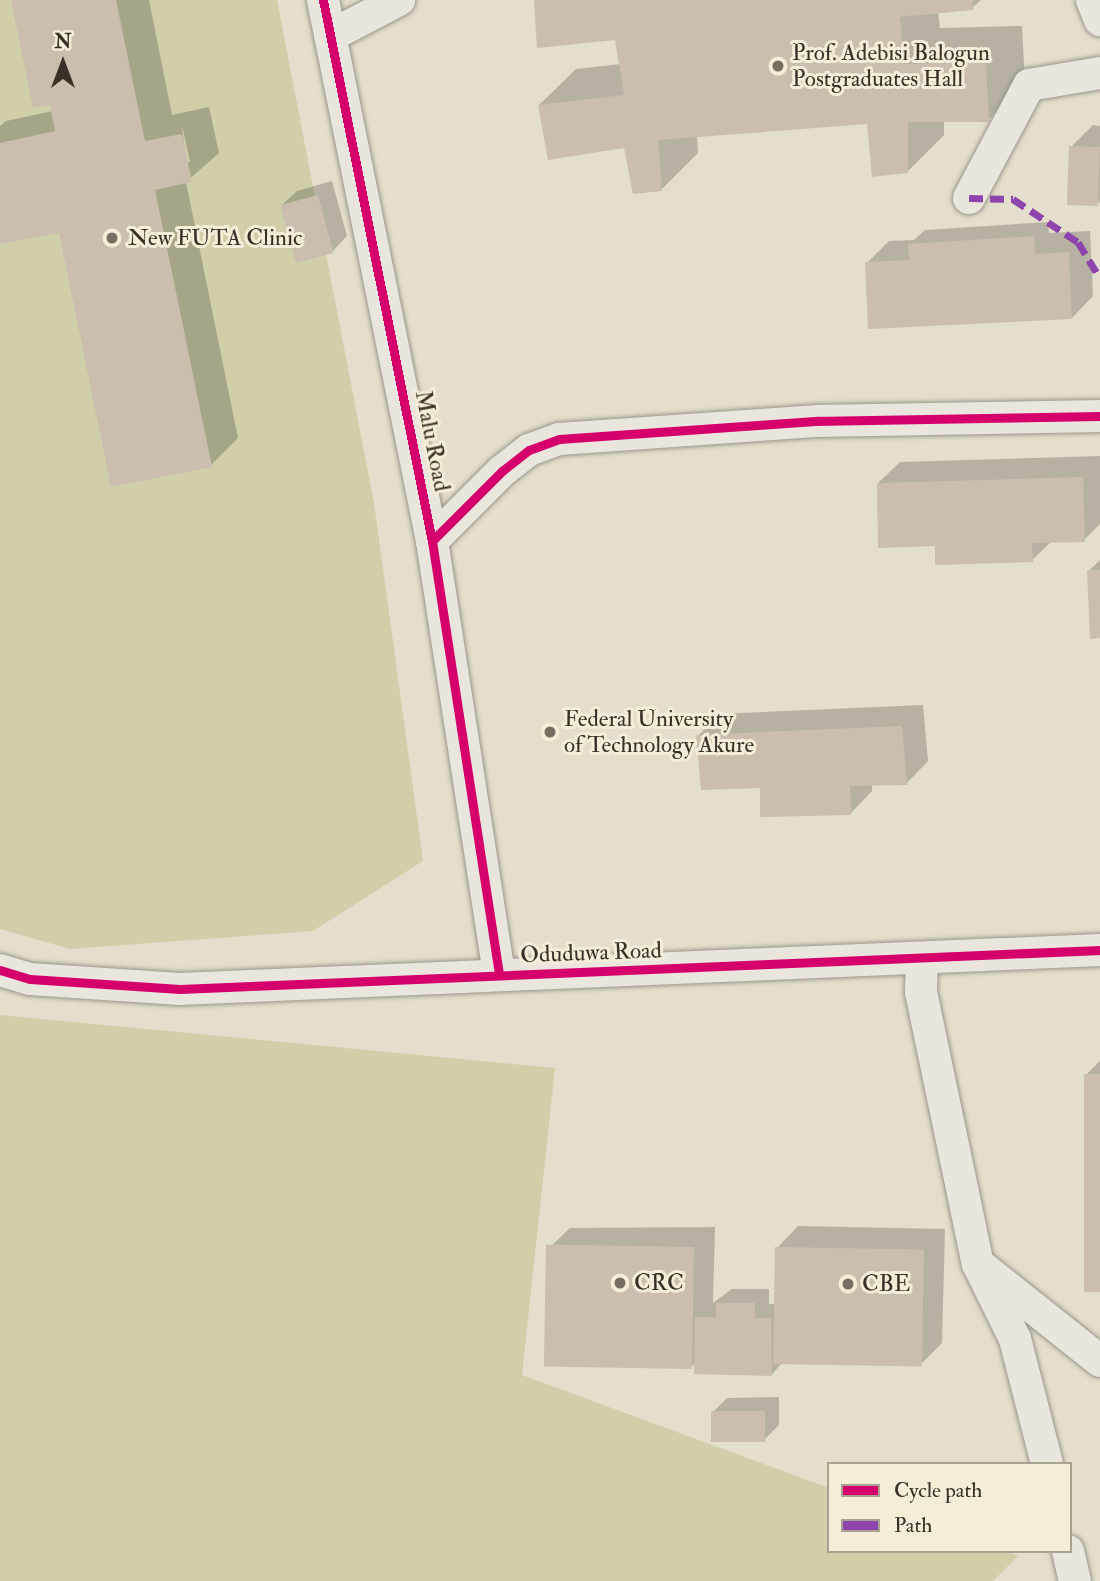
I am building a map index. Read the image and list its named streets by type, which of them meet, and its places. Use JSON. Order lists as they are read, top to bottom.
{
  "streets": {
    "street": ["Malu Road", "Oduduwa Road"]
  },
  "crossings": [
    ["Malu Road", "Oduduwa Road"]
  ],
  "places": [
    "Prof. Adebisi Balogun Postgraduates Hall",
    "New FUTA Clinic",
    "Federal University of Technology Akure",
    "CRC",
    "CBE"
  ],
  "legend": ["Cycle path", "Path"],
  "north": "top"
}
